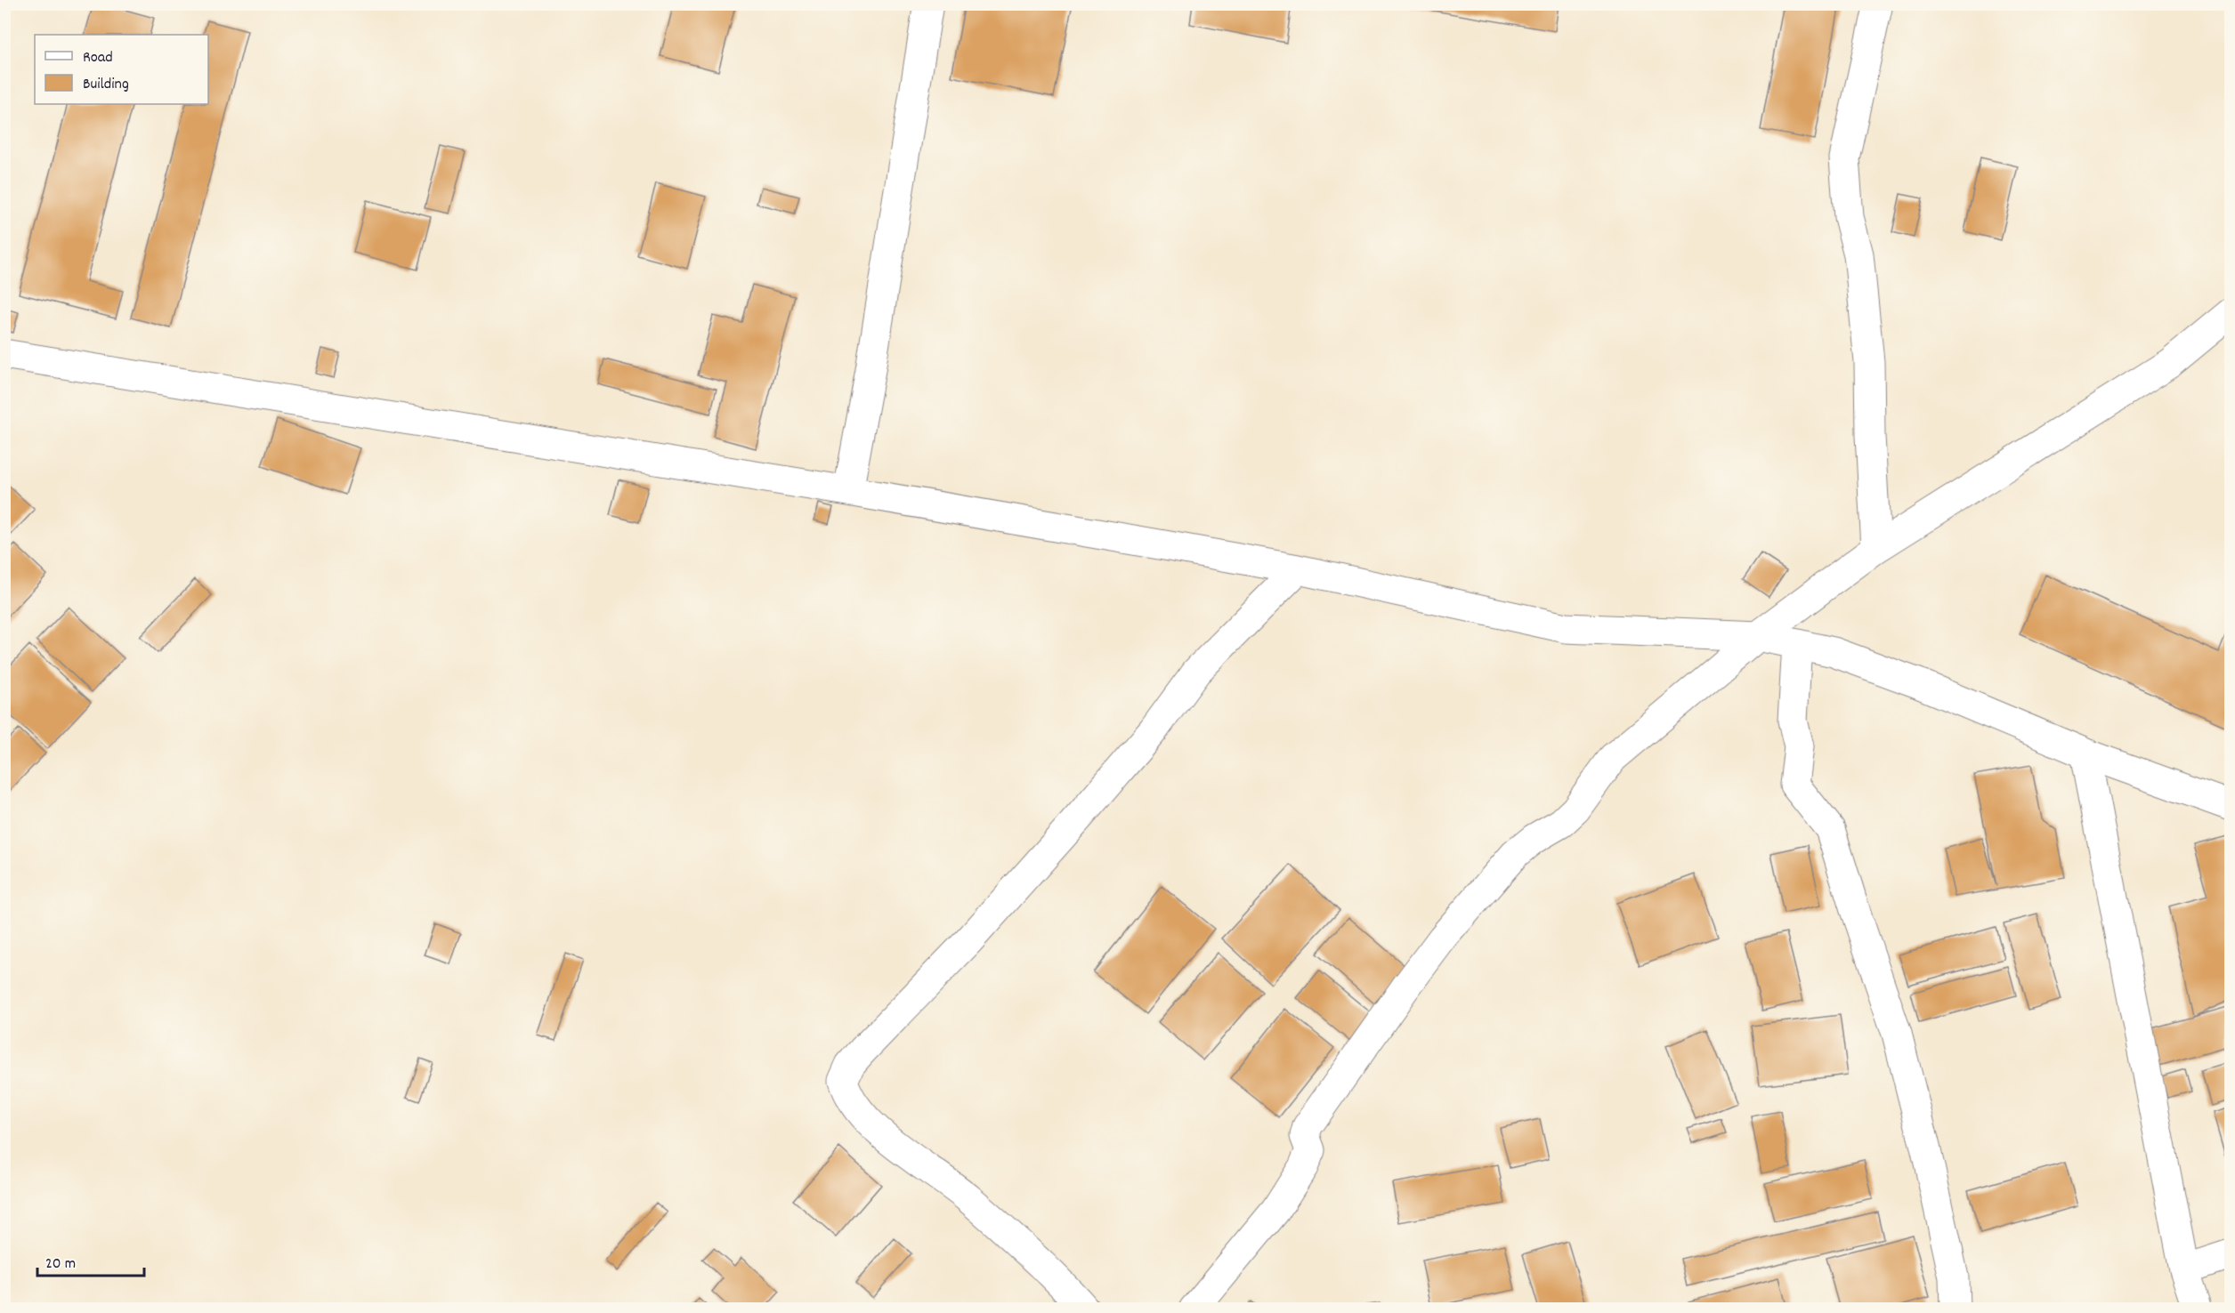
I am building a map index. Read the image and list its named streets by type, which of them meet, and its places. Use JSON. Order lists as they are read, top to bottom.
{
  "legend": ["Road", "Building"],
  "scale_bar": "20 m"
}
